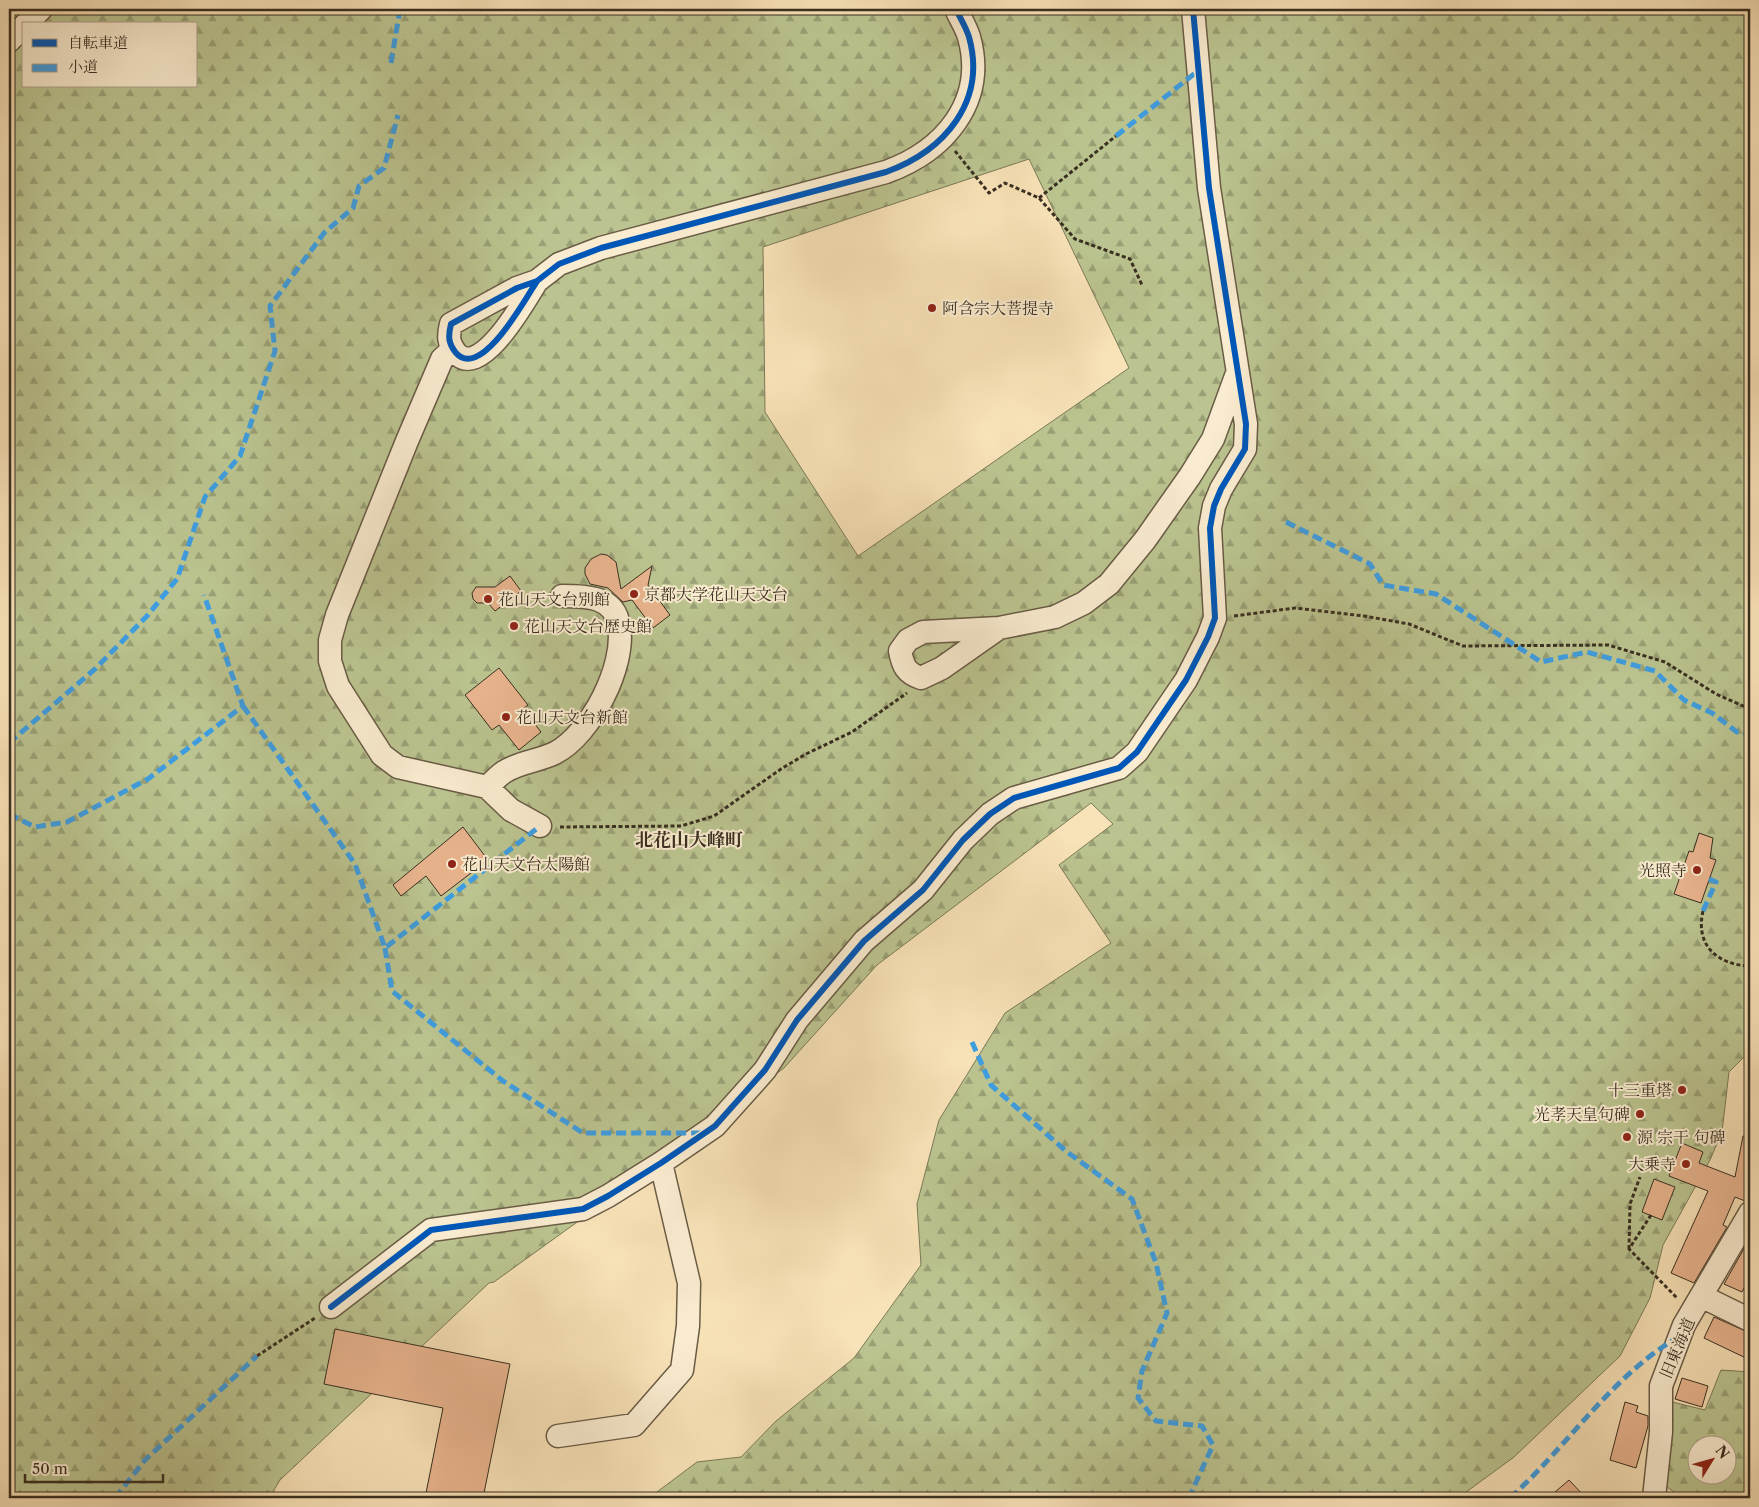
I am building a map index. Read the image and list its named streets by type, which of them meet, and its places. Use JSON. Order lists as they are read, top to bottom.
{
  "streets": {
    "street": ["旧東海道"]
  },
  "districts": ["北花山大峰町"],
  "places": [
    "阿含宗大菩提寺",
    "京都大学花山天文台",
    "花山天文台別館",
    "花山天文台歴史館",
    "花山天文台新館",
    "花山天文台太陽館",
    "光照寺",
    "十三重塔",
    "光孝天皇句碑",
    "源 宗干 句碑",
    "大乗寺"
  ],
  "legend": ["自転車道", "小道"],
  "scale_bar": "50 m",
  "north": "top right"
}
